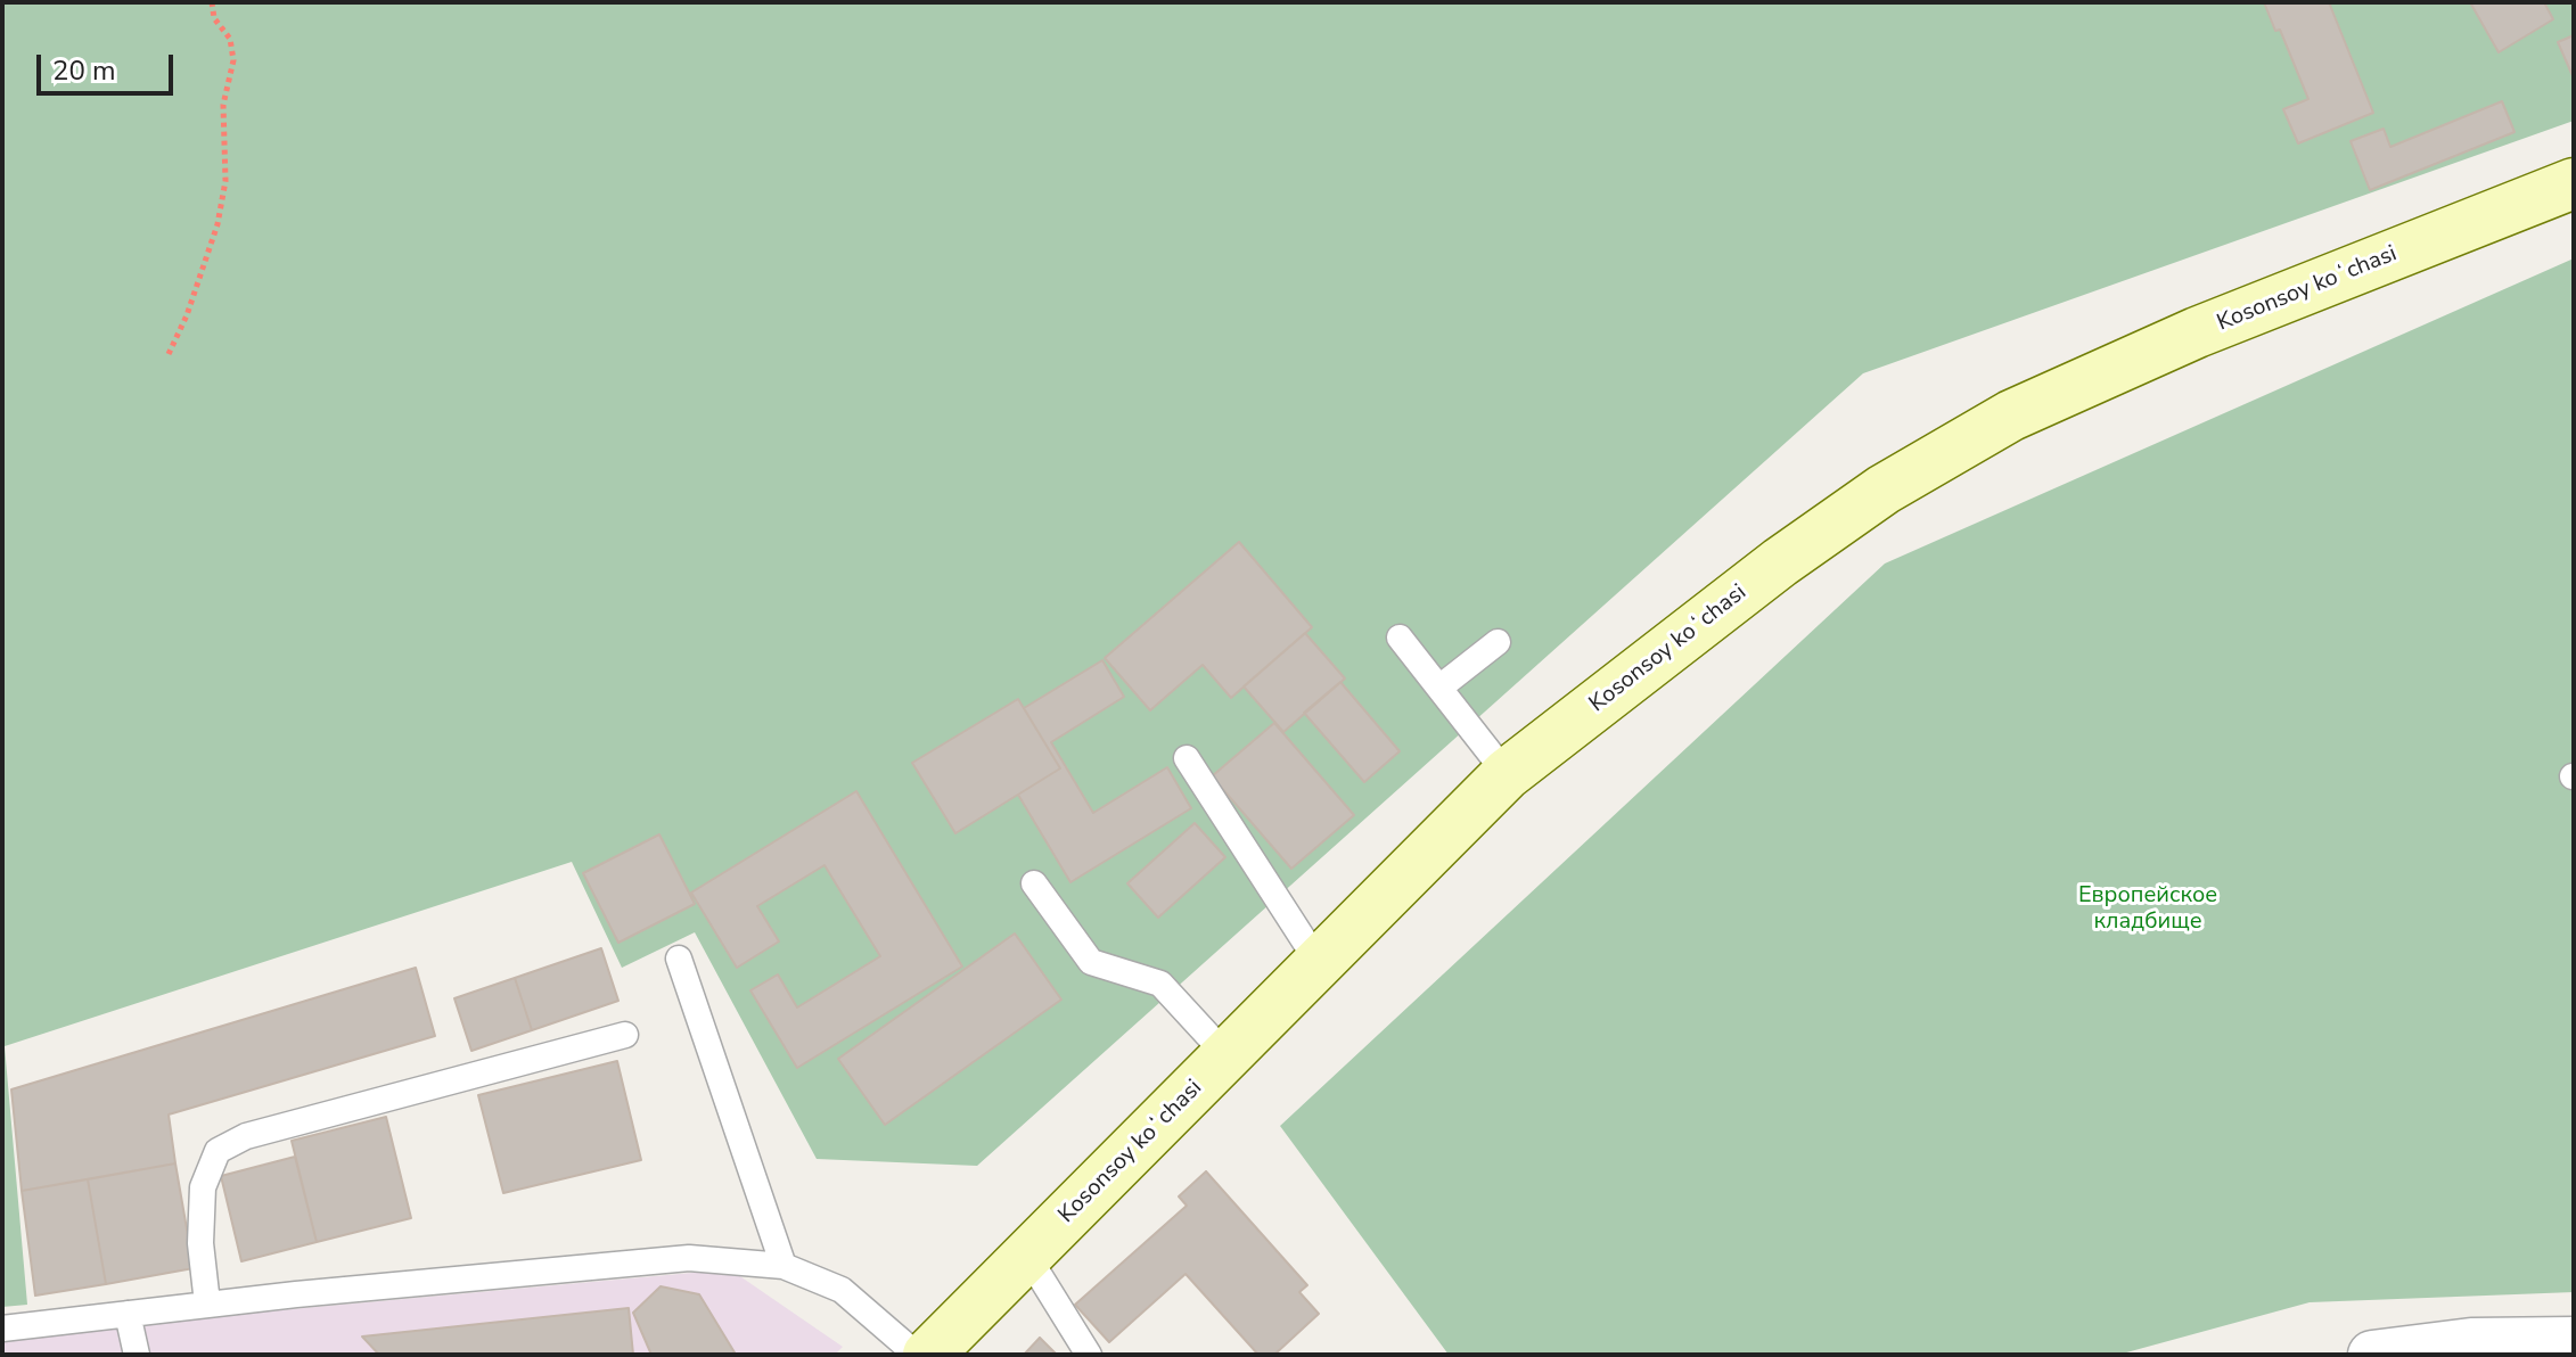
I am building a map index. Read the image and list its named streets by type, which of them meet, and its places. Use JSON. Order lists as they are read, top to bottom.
{
  "streets": {
    "main road": ["Kosonsoy koʻchasi"]
  },
  "parks": ["Европейское кладбище"],
  "scale_bar": "20 m"
}
